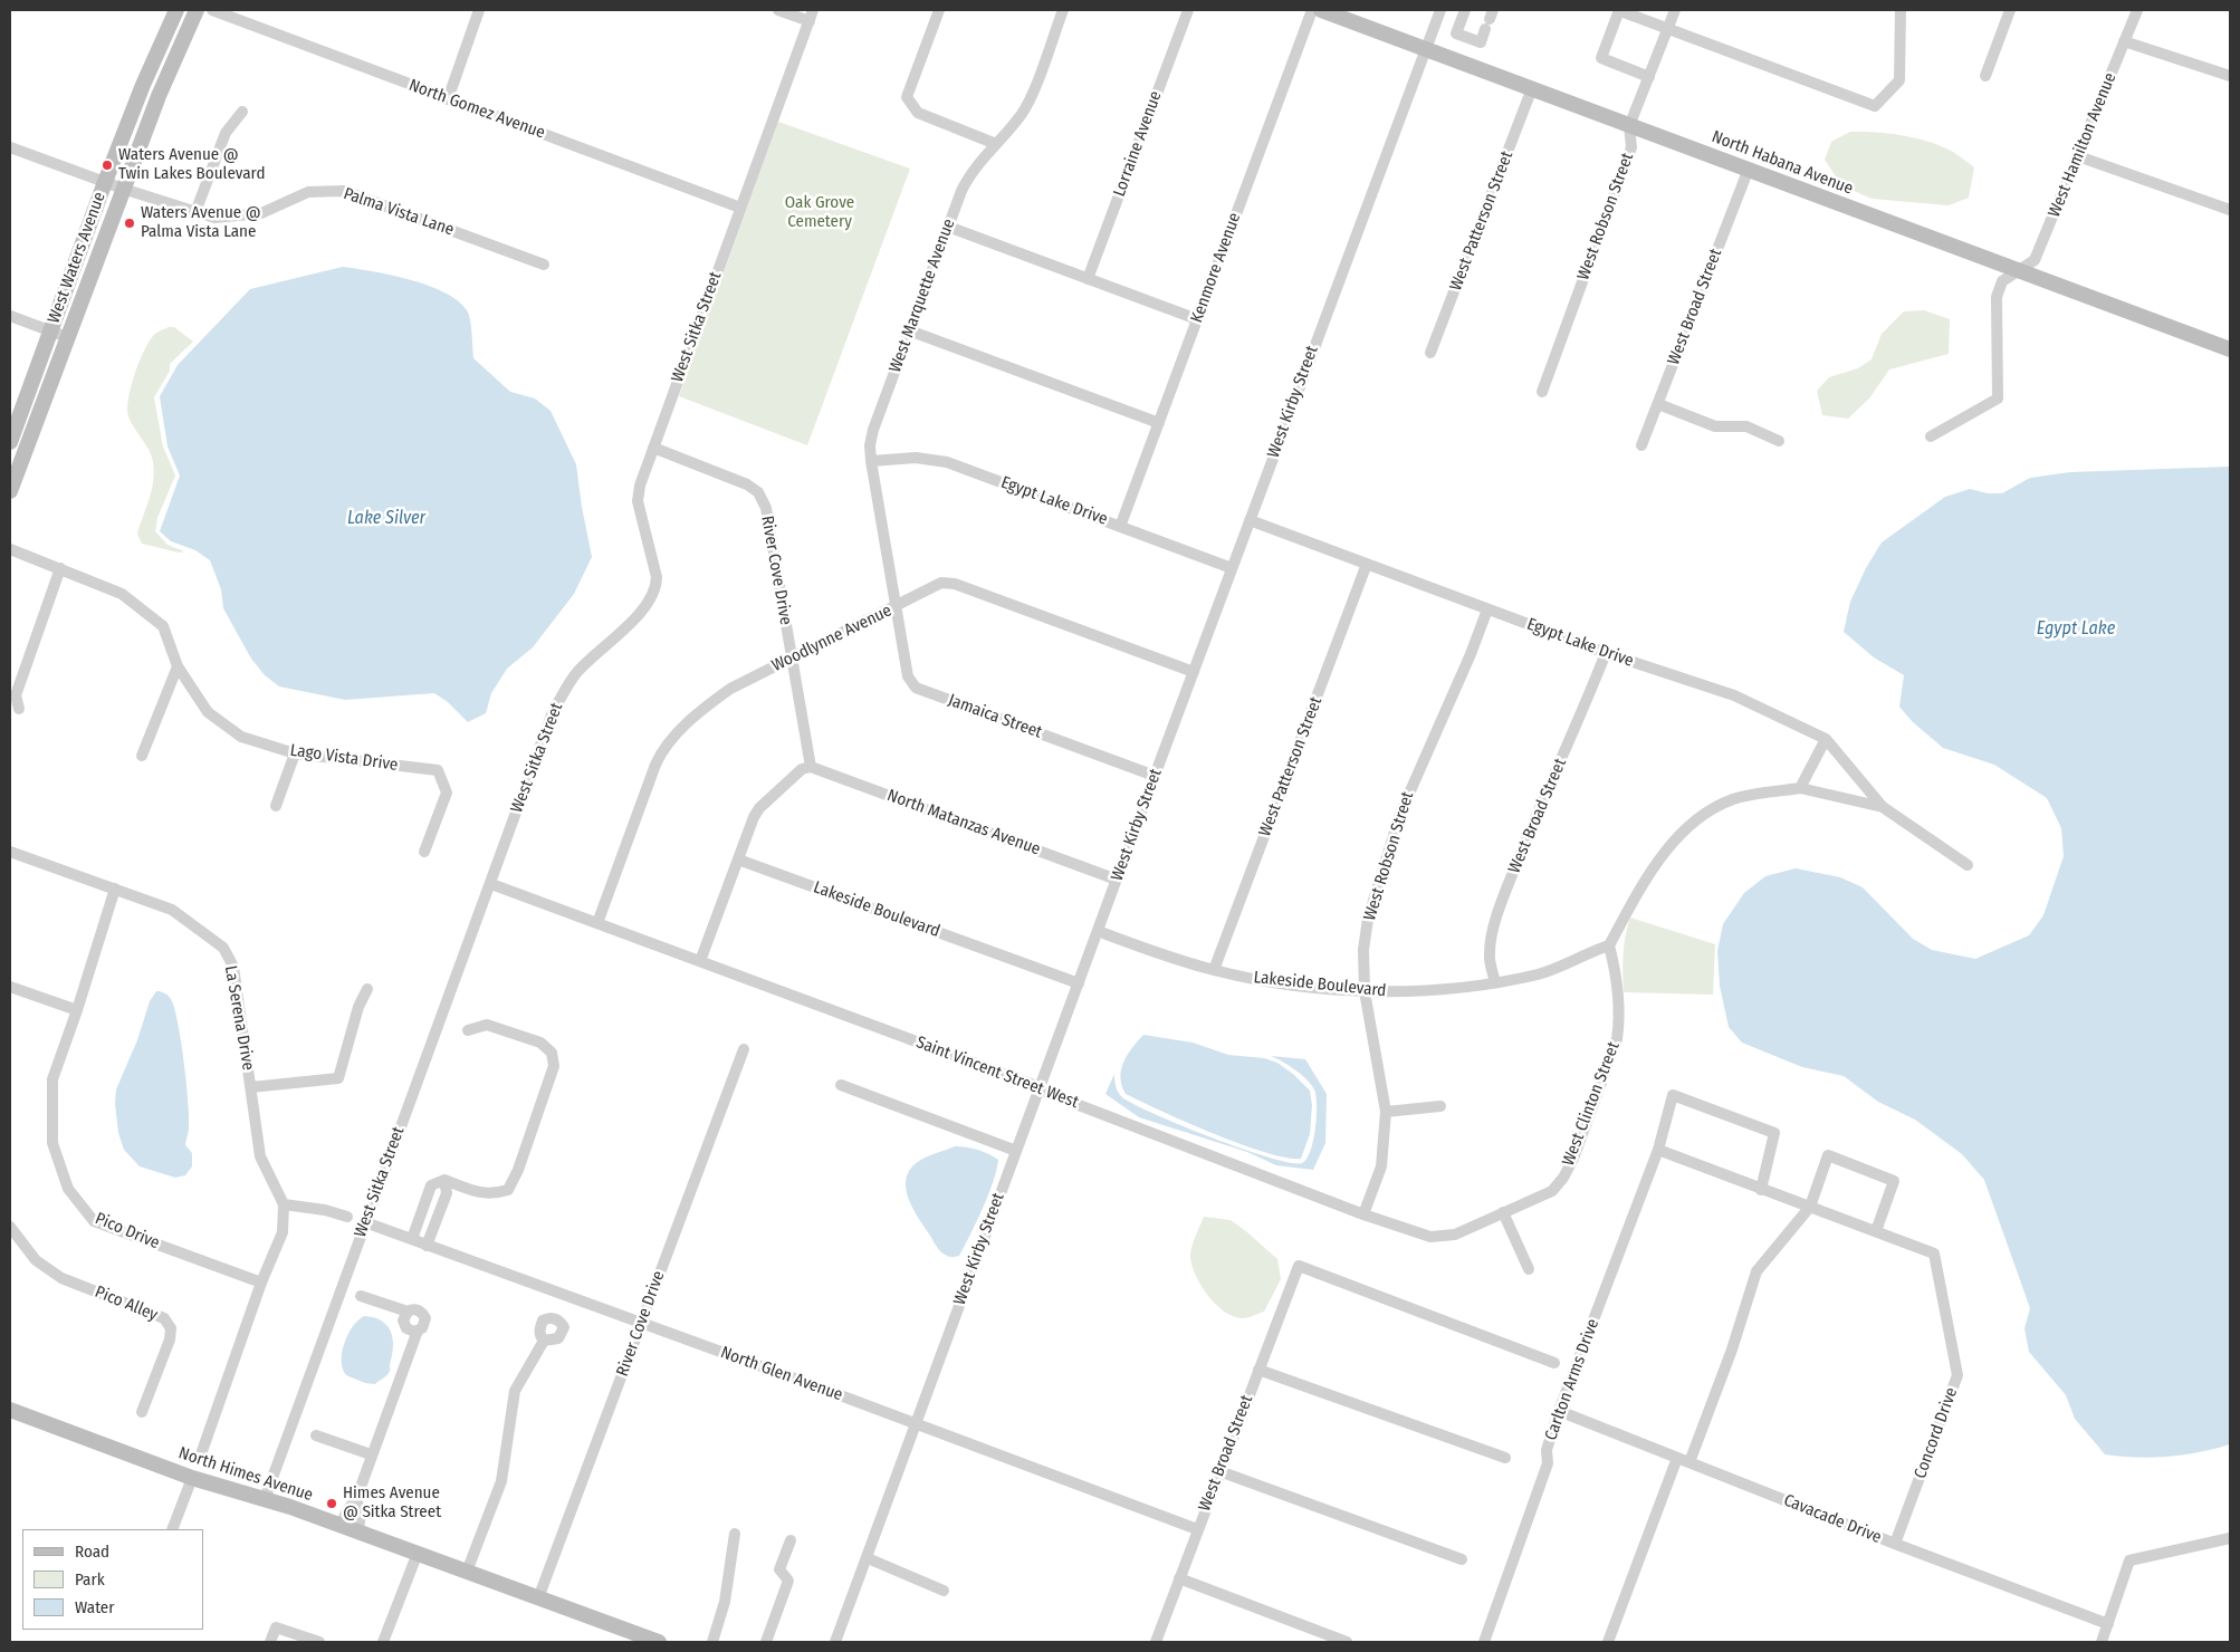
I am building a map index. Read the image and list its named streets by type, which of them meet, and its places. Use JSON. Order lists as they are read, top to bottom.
{
  "streets": {
    "street": [
      "North Gomez Avenue",
      "Lorraine Avenue",
      "West Hamilton Avenue",
      "North Habana Avenue",
      "Palma Vista Lane",
      "West Robson Street",
      "West Patterson Street",
      "West Waters Avenue",
      "Kenmore Avenue",
      "West Marquette Avenue",
      "West Broad Street",
      "West Sitka Street",
      "West Kirby Street",
      "Egypt Lake Drive",
      "River Cove Drive",
      "Woodlynne Avenue",
      "Jamaica Street",
      "Lago Vista Drive",
      "North Matanzas Avenue",
      "Lakeside Boulevard",
      "La Serena Drive",
      "Saint Vincent Street West",
      "West Clinton Street",
      "Pico Drive",
      "Pico Alley",
      "North Glen Avenue",
      "Carlton Arms Drive",
      "Concord Drive",
      "North Himes Avenue",
      "Cavacade Drive"
    ]
  },
  "crossings": [
    ["North Gomez Avenue", "West Sitka Street"],
    ["West Hamilton Avenue", "North Habana Avenue"],
    ["North Habana Avenue", "West Robson Street"],
    ["North Habana Avenue", "West Patterson Street"],
    ["North Habana Avenue", "West Broad Street"],
    ["North Habana Avenue", "West Kirby Street"],
    ["Palma Vista Lane", "West Waters Avenue"],
    ["West Robson Street", "Egypt Lake Drive"],
    ["West Robson Street", "Lakeside Boulevard"],
    ["West Robson Street", "Saint Vincent Street West"],
    ["West Patterson Street", "Egypt Lake Drive"],
    ["West Patterson Street", "Lakeside Boulevard"],
    ["Kenmore Avenue", "Egypt Lake Drive"],
    ["West Marquette Avenue", "Egypt Lake Drive"],
    ["West Marquette Avenue", "Woodlynne Avenue"],
    ["West Marquette Avenue", "Jamaica Street"],
    ["West Broad Street", "Egypt Lake Drive"],
    ["West Broad Street", "Lakeside Boulevard"],
    ["West Broad Street", "North Glen Avenue"],
    ["West Sitka Street", "River Cove Drive"],
    ["West Sitka Street", "Saint Vincent Street West"],
    ["West Sitka Street", "North Glen Avenue"],
    ["West Sitka Street", "North Himes Avenue"],
    ["West Kirby Street", "Egypt Lake Drive"],
    ["West Kirby Street", "Woodlynne Avenue"],
    ["West Kirby Street", "Jamaica Street"],
    ["West Kirby Street", "North Matanzas Avenue"],
    ["West Kirby Street", "Lakeside Boulevard"],
    ["West Kirby Street", "Saint Vincent Street West"],
    ["West Kirby Street", "North Glen Avenue"],
    ["River Cove Drive", "Woodlynne Avenue"],
    ["River Cove Drive", "North Matanzas Avenue"],
    ["River Cove Drive", "North Glen Avenue"],
    ["River Cove Drive", "North Himes Avenue"],
    ["Woodlynne Avenue", "Jamaica Street"],
    ["Woodlynne Avenue", "Saint Vincent Street West"],
    ["Lakeside Boulevard", "West Clinton Street"],
    ["La Serena Drive", "Pico Drive"],
    ["Saint Vincent Street West", "West Clinton Street"],
    ["Carlton Arms Drive", "Cavacade Drive"],
    ["Concord Drive", "Cavacade Drive"]
  ],
  "water": ["Lake Silver", "Egypt Lake"],
  "parks": ["Oak Grove Cemetery"],
  "places": ["Waters Avenue @ Twin Lakes Boulevard", "Waters Avenue @ Palma Vista Lane", "Himes Avenue @ Sitka Street"],
  "legend": ["Road", "Park", "Water"]
}
